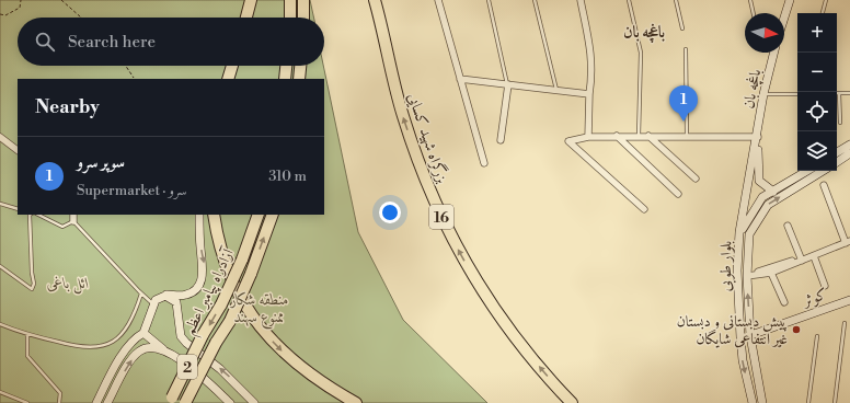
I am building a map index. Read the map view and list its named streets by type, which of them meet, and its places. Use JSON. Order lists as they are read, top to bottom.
{
  "streets": {
    "highway": [
      "بزرگراه شهید کسایی",
      "16",
      "آزادراه پیامبر اعظم",
      "2"
    ],
    "main road": ["باغچه بان", "بلوار طوبی", "کوثر"]
  },
  "crossings": [
    ["باغچه بان", "بلوار طوبی"],
    ["بلوار طوبی", "کوثر"]
  ],
  "one_way": ["بزرگراه شهید کسایی"],
  "districts": ["باغچه بان"],
  "parks": ["ائل باغی", "منطقه شکار ممنوع سهند"],
  "places": ["پیش دبستانی و دبستان غیر انتفاعی شایگان"],
  "north": "right",
  "page": {
    "map_buttons": ["+", "−"],
    "search": "Search here",
    "heading": "Nearby",
    "pins": "1",
    "list": [
      {
        "mark": "1",
        "name": "سوپر سرو",
        "note": "Supermarket · سرو",
        "value": "310 m"
      }
    ]
  }
}
